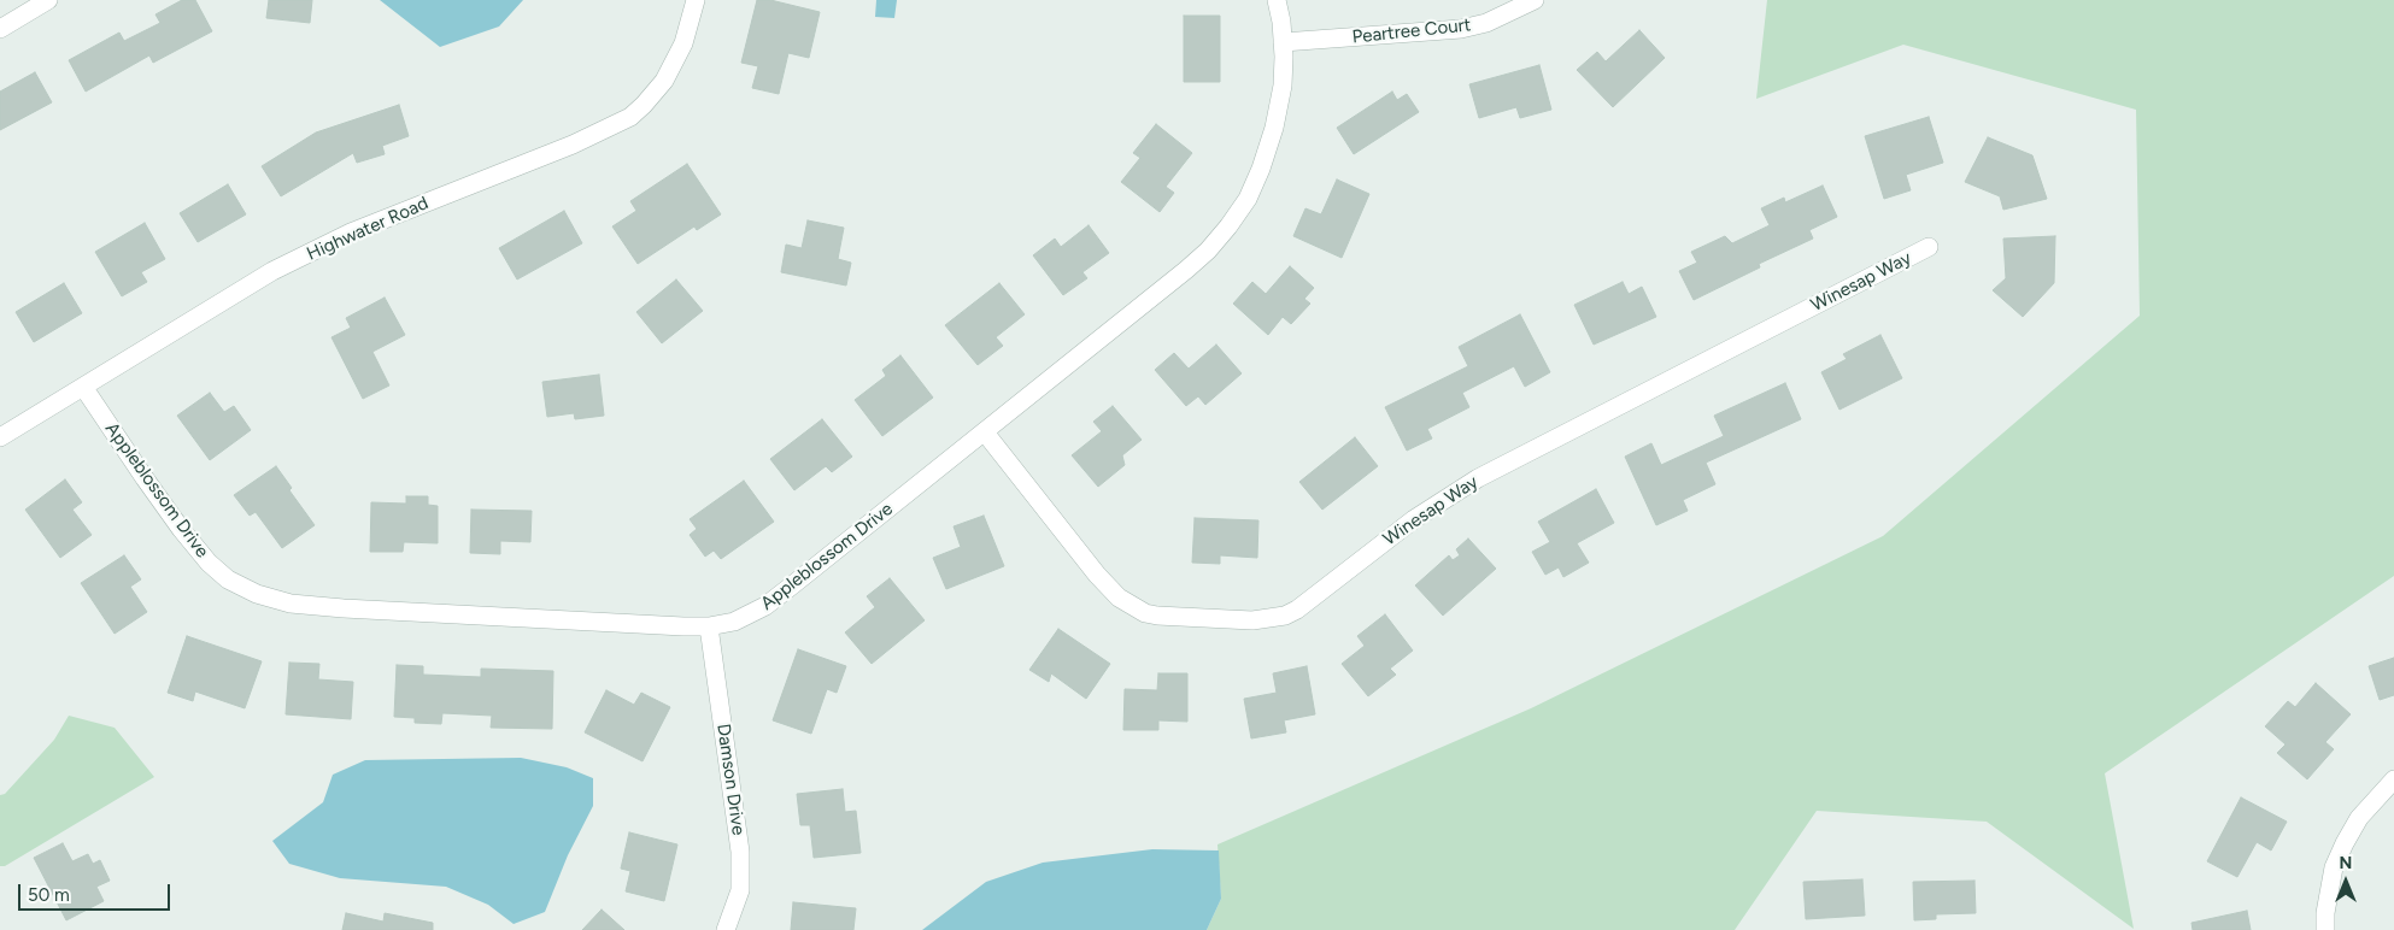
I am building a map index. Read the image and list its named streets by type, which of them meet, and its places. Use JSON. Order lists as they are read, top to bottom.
{
  "streets": {
    "street": [
      "Peartree Court",
      "Highwater Road",
      "Winesap Way",
      "Appleblossom Drive",
      "Damson Drive"
    ]
  },
  "crossings": [
    ["Peartree Court", "Appleblossom Drive"],
    ["Highwater Road", "Appleblossom Drive"],
    ["Winesap Way", "Appleblossom Drive"],
    ["Appleblossom Drive", "Damson Drive"]
  ],
  "scale_bar": "50 m",
  "north": "top"
}
